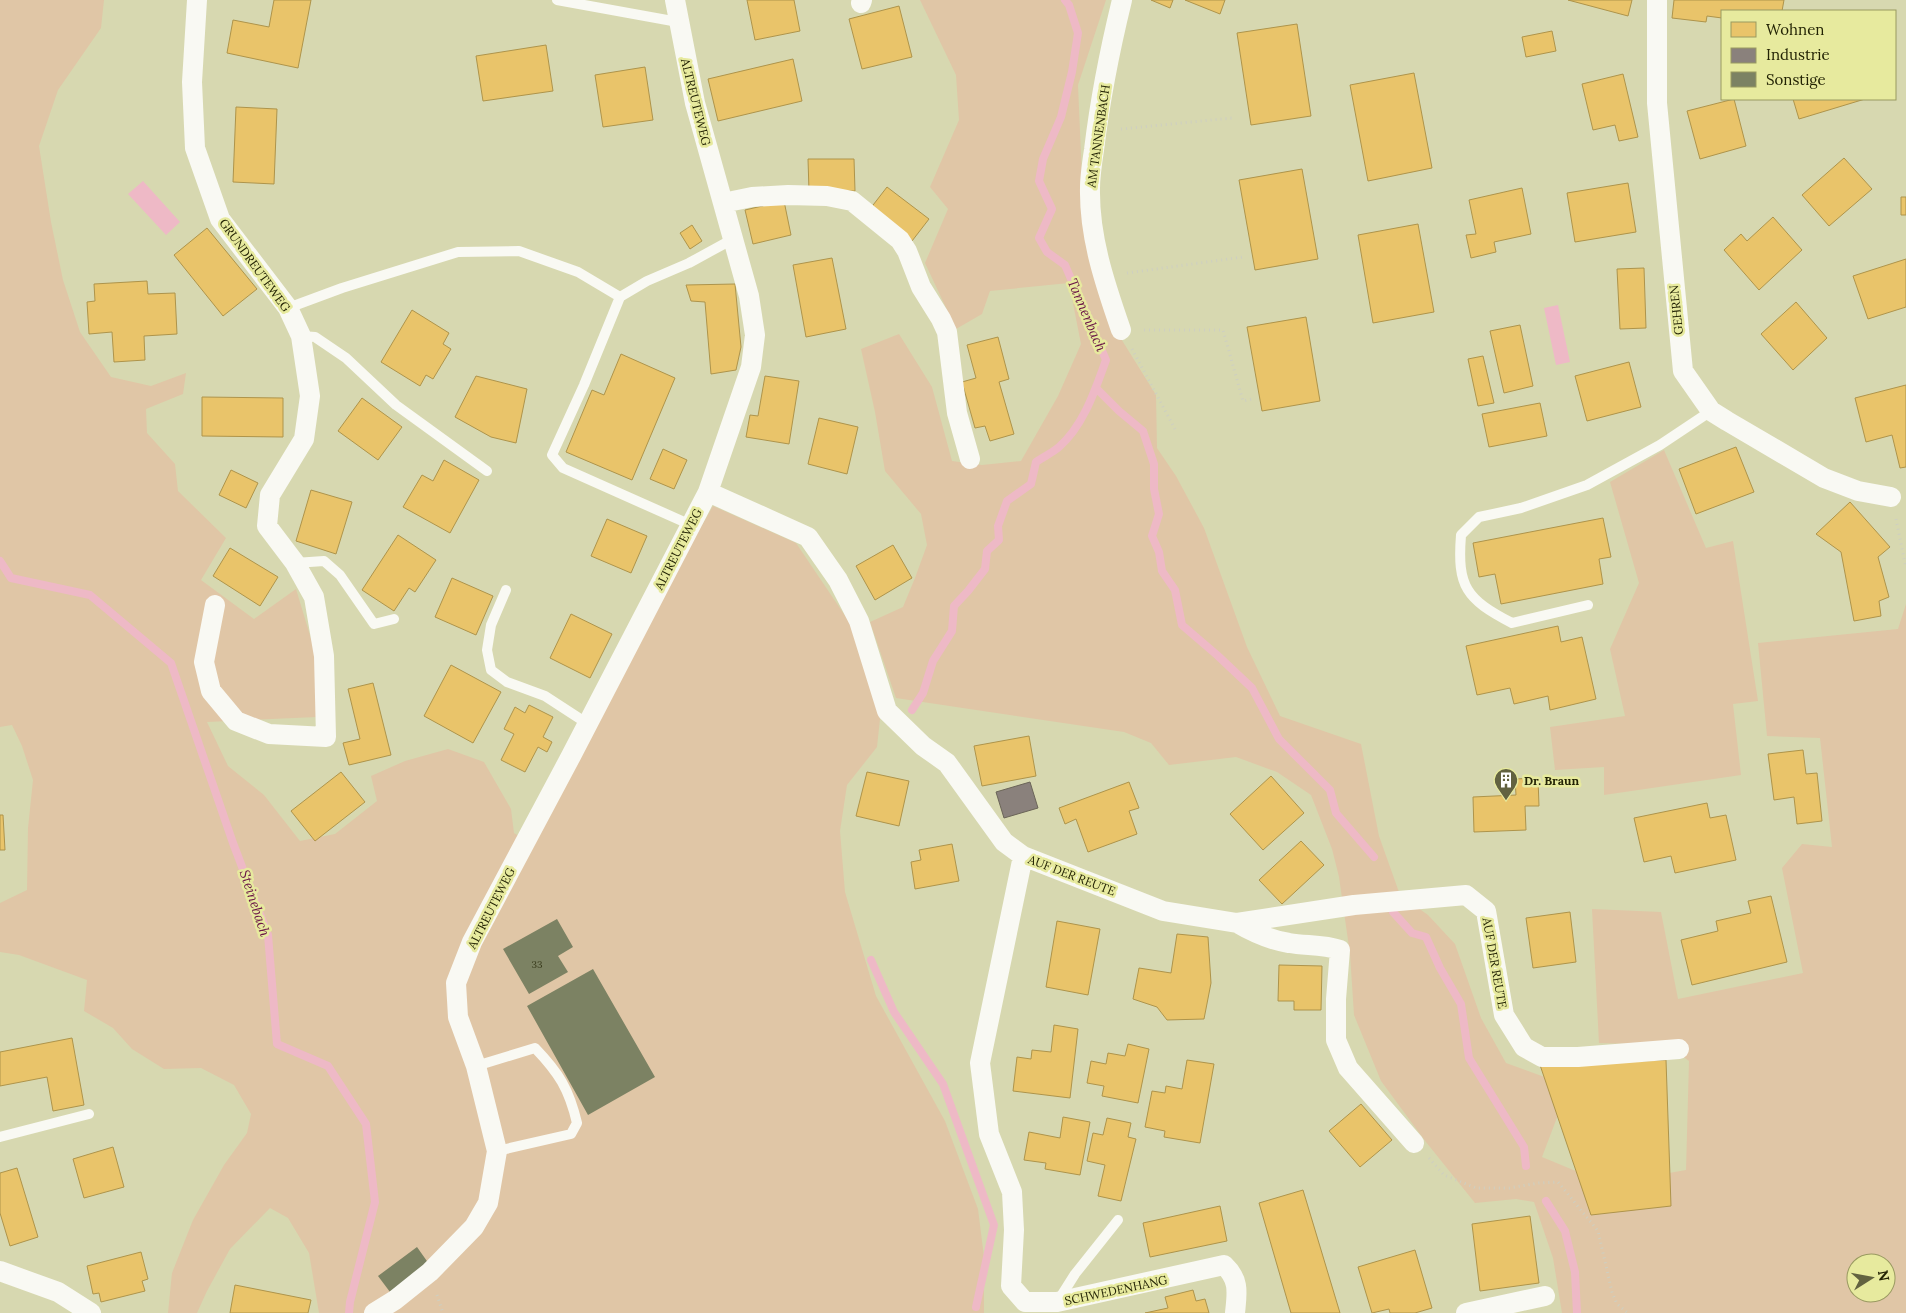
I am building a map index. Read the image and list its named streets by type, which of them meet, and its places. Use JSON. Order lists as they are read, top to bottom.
{
  "streets": {
    "street": [
      "ALTREUTEWEG",
      "AM TANNENBACH",
      "GRUNDREUTEWEG",
      "GEHREN",
      "AUF DER REUTE",
      "SCHWEDENHANG"
    ]
  },
  "crossings": [
    ["ALTREUTEWEG", "AUF DER REUTE"],
    ["AUF DER REUTE", "SCHWEDENHANG"]
  ],
  "water": ["Tannenbach", "Steinebach"],
  "places": {
    "building": ["Dr. Braun"]
  },
  "house_numbers": ["33"],
  "legend": ["Wohnen", "Industrie", "Sonstige"],
  "north": "right"
}
